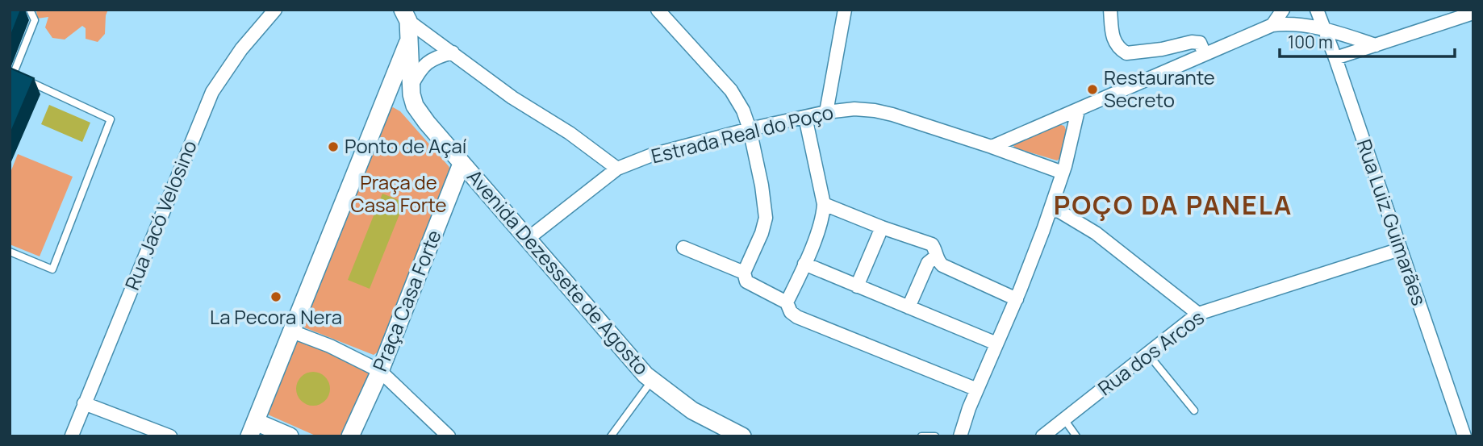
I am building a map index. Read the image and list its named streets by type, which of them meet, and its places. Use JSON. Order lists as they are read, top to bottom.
{
  "streets": {
    "street": [
      "Estrada Real do Poço",
      "Rua Jacó Velosino",
      "Rua Luiz Guimarães",
      "Avenida Dezessete de Agosto",
      "Praça Casa Forte",
      "Rua dos Arcos"
    ]
  },
  "crossings": [
    ["Estrada Real do Poço", "Avenida Dezessete de Agosto"],
    ["Rua Luiz Guimarães", "Rua dos Arcos"],
    ["Avenida Dezessete de Agosto", "Praça Casa Forte"]
  ],
  "districts": ["POÇO DA PANELA"],
  "parks": ["Praça de Casa Forte"],
  "places": ["Restaurante Secreto", "Ponto de Açaí", "La Pecora Nera"],
  "scale_bar": "100 m"
}
